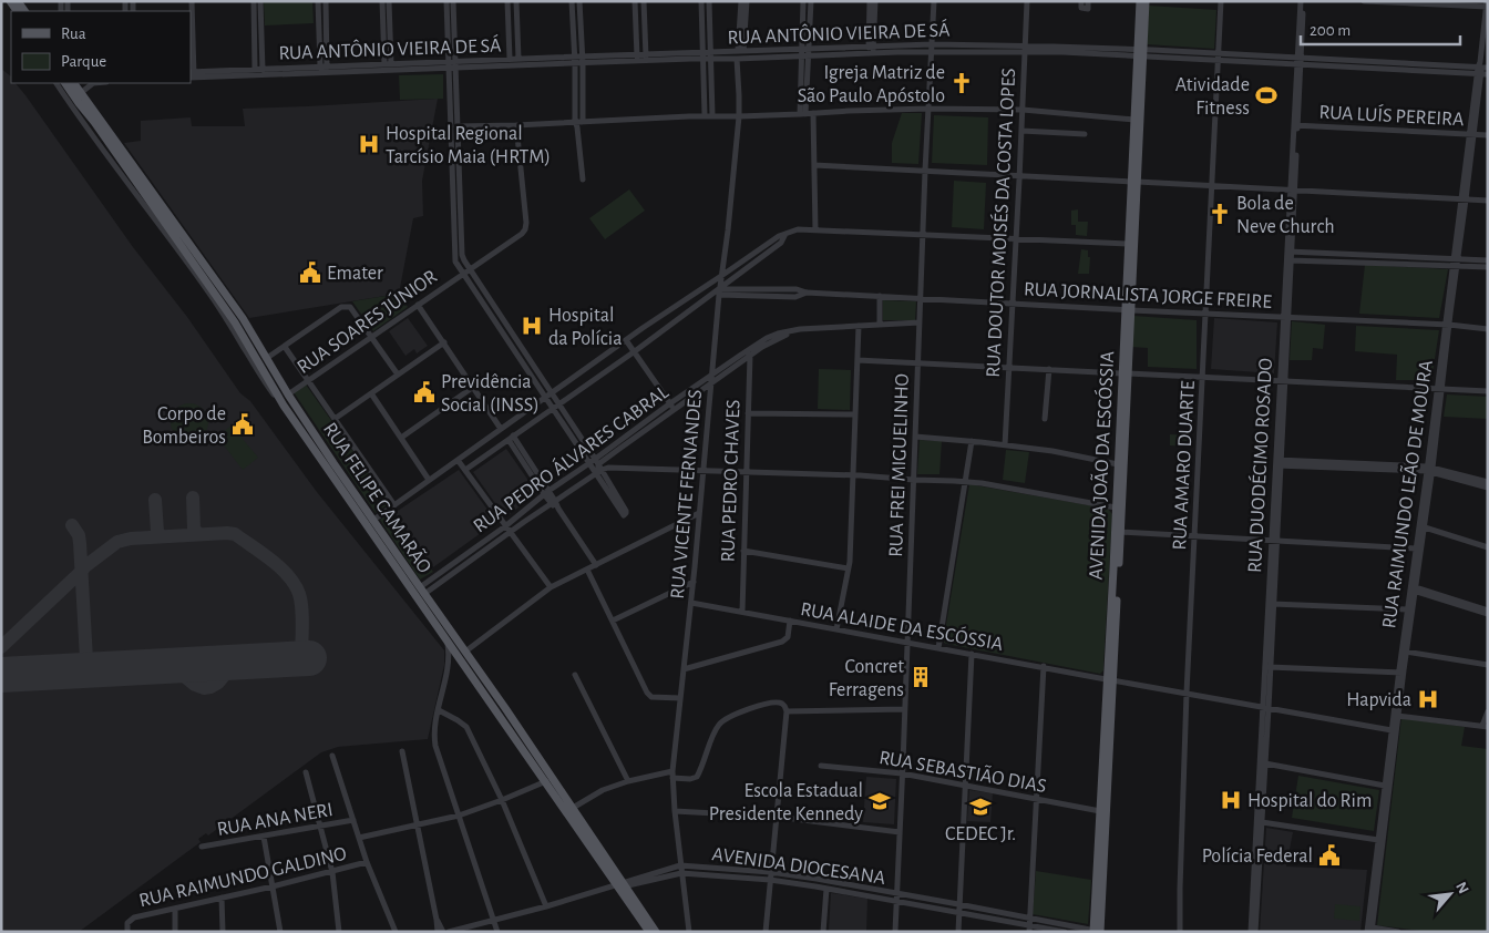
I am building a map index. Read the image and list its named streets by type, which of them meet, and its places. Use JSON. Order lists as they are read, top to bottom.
{
  "streets": {
    "main road": ["AVENIDA JOÃO DA ESCÓSSIA", "RUA FELIPE CAMARÃO"],
    "street": [
      "RUA ANTÔNIO VIEIRA DE SÁ",
      "RUA LUÍS PEREIRA",
      "RUA DOUTOR MOISÉS DA COSTA LOPES",
      "RUA JORNALISTA JORGE FREIRE",
      "RUA SOARES JÚNIOR",
      "RUA PEDRO ÁLVARES CABRAL",
      "RUA FREI MIGUELINHO",
      "RUA AMARO DUARTE",
      "RUA DUODÉCIMO ROSADO",
      "RUA PEDRO CHAVES",
      "RUA VICENTE FERNANDES",
      "RUA RAIMUNDO LEÃO DE MOURA",
      "RUA ALAIDE DA ESCÓSSIA",
      "RUA SEBASTIÃO DIAS",
      "RUA ANA NERI",
      "AVENIDA DIOCESANA",
      "RUA RAIMUNDO GALDINO"
    ]
  },
  "crossings": [
    ["RUA ANTÔNIO VIEIRA DE SÁ", "RUA DOUTOR MOISÉS DA COSTA LOPES"],
    ["RUA ANTÔNIO VIEIRA DE SÁ", "RUA FREI MIGUELINHO"],
    ["RUA ANTÔNIO VIEIRA DE SÁ", "AVENIDA JOÃO DA ESCÓSSIA"],
    ["RUA ANTÔNIO VIEIRA DE SÁ", "RUA AMARO DUARTE"],
    ["RUA ANTÔNIO VIEIRA DE SÁ", "RUA DUODÉCIMO ROSADO"],
    ["RUA ANTÔNIO VIEIRA DE SÁ", "RUA VICENTE FERNANDES"],
    ["RUA ANTÔNIO VIEIRA DE SÁ", "RUA RAIMUNDO LEÃO DE MOURA"],
    ["RUA LUÍS PEREIRA", "RUA DUODÉCIMO ROSADO"],
    ["RUA LUÍS PEREIRA", "RUA RAIMUNDO LEÃO DE MOURA"],
    ["RUA DOUTOR MOISÉS DA COSTA LOPES", "RUA JORNALISTA JORGE FREIRE"],
    ["RUA JORNALISTA JORGE FREIRE", "RUA FREI MIGUELINHO"],
    ["RUA JORNALISTA JORGE FREIRE", "AVENIDA JOÃO DA ESCÓSSIA"],
    ["RUA JORNALISTA JORGE FREIRE", "RUA AMARO DUARTE"],
    ["RUA JORNALISTA JORGE FREIRE", "RUA DUODÉCIMO ROSADO"],
    ["RUA JORNALISTA JORGE FREIRE", "RUA VICENTE FERNANDES"],
    ["RUA JORNALISTA JORGE FREIRE", "RUA RAIMUNDO LEÃO DE MOURA"],
    ["RUA SOARES JÚNIOR", "RUA FELIPE CAMARÃO"],
    ["RUA PEDRO ÁLVARES CABRAL", "RUA FREI MIGUELINHO"],
    ["RUA PEDRO ÁLVARES CABRAL", "AVENIDA JOÃO DA ESCÓSSIA"],
    ["RUA PEDRO ÁLVARES CABRAL", "RUA PEDRO CHAVES"],
    ["RUA PEDRO ÁLVARES CABRAL", "RUA VICENTE FERNANDES"],
    ["RUA PEDRO ÁLVARES CABRAL", "RUA FELIPE CAMARÃO"],
    ["RUA FREI MIGUELINHO", "RUA ALAIDE DA ESCÓSSIA"],
    ["RUA FREI MIGUELINHO", "RUA SEBASTIÃO DIAS"],
    ["RUA FREI MIGUELINHO", "AVENIDA DIOCESANA"],
    ["AVENIDA JOÃO DA ESCÓSSIA", "RUA ALAIDE DA ESCÓSSIA"],
    ["AVENIDA JOÃO DA ESCÓSSIA", "RUA SEBASTIÃO DIAS"],
    ["AVENIDA JOÃO DA ESCÓSSIA", "AVENIDA DIOCESANA"],
    ["RUA AMARO DUARTE", "RUA ALAIDE DA ESCÓSSIA"],
    ["RUA DUODÉCIMO ROSADO", "RUA ALAIDE DA ESCÓSSIA"],
    ["RUA PEDRO CHAVES", "RUA ALAIDE DA ESCÓSSIA"],
    ["RUA VICENTE FERNANDES", "RUA ALAIDE DA ESCÓSSIA"],
    ["RUA VICENTE FERNANDES", "AVENIDA DIOCESANA"],
    ["RUA RAIMUNDO LEÃO DE MOURA", "RUA ALAIDE DA ESCÓSSIA"],
    ["RUA FELIPE CAMARÃO", "AVENIDA DIOCESANA"]
  ],
  "places": {
    "church": ["Igreja Matriz de São Paulo Apóstolo", "Bola de Neve Church"],
    "sports": ["Atividade Fitness"],
    "hospital": [
      "Hospital Regional Tarcísio Maia (HRTM)",
      "Hospital da Polícia",
      "Hapvida",
      "Hospital do Rim"
    ],
    "public building": [
      "Emater",
      "Previdência Social (INSS)",
      "Corpo de Bombeiros",
      "Polícia Federal"
    ],
    "building": ["Concret Ferragens"],
    "school or university": ["Escola Estadual Presidente Kennedy", "CEDEC Jr."]
  },
  "legend": ["Rua", "Parque"],
  "scale_bar": "200 m",
  "north": "top right"
}
